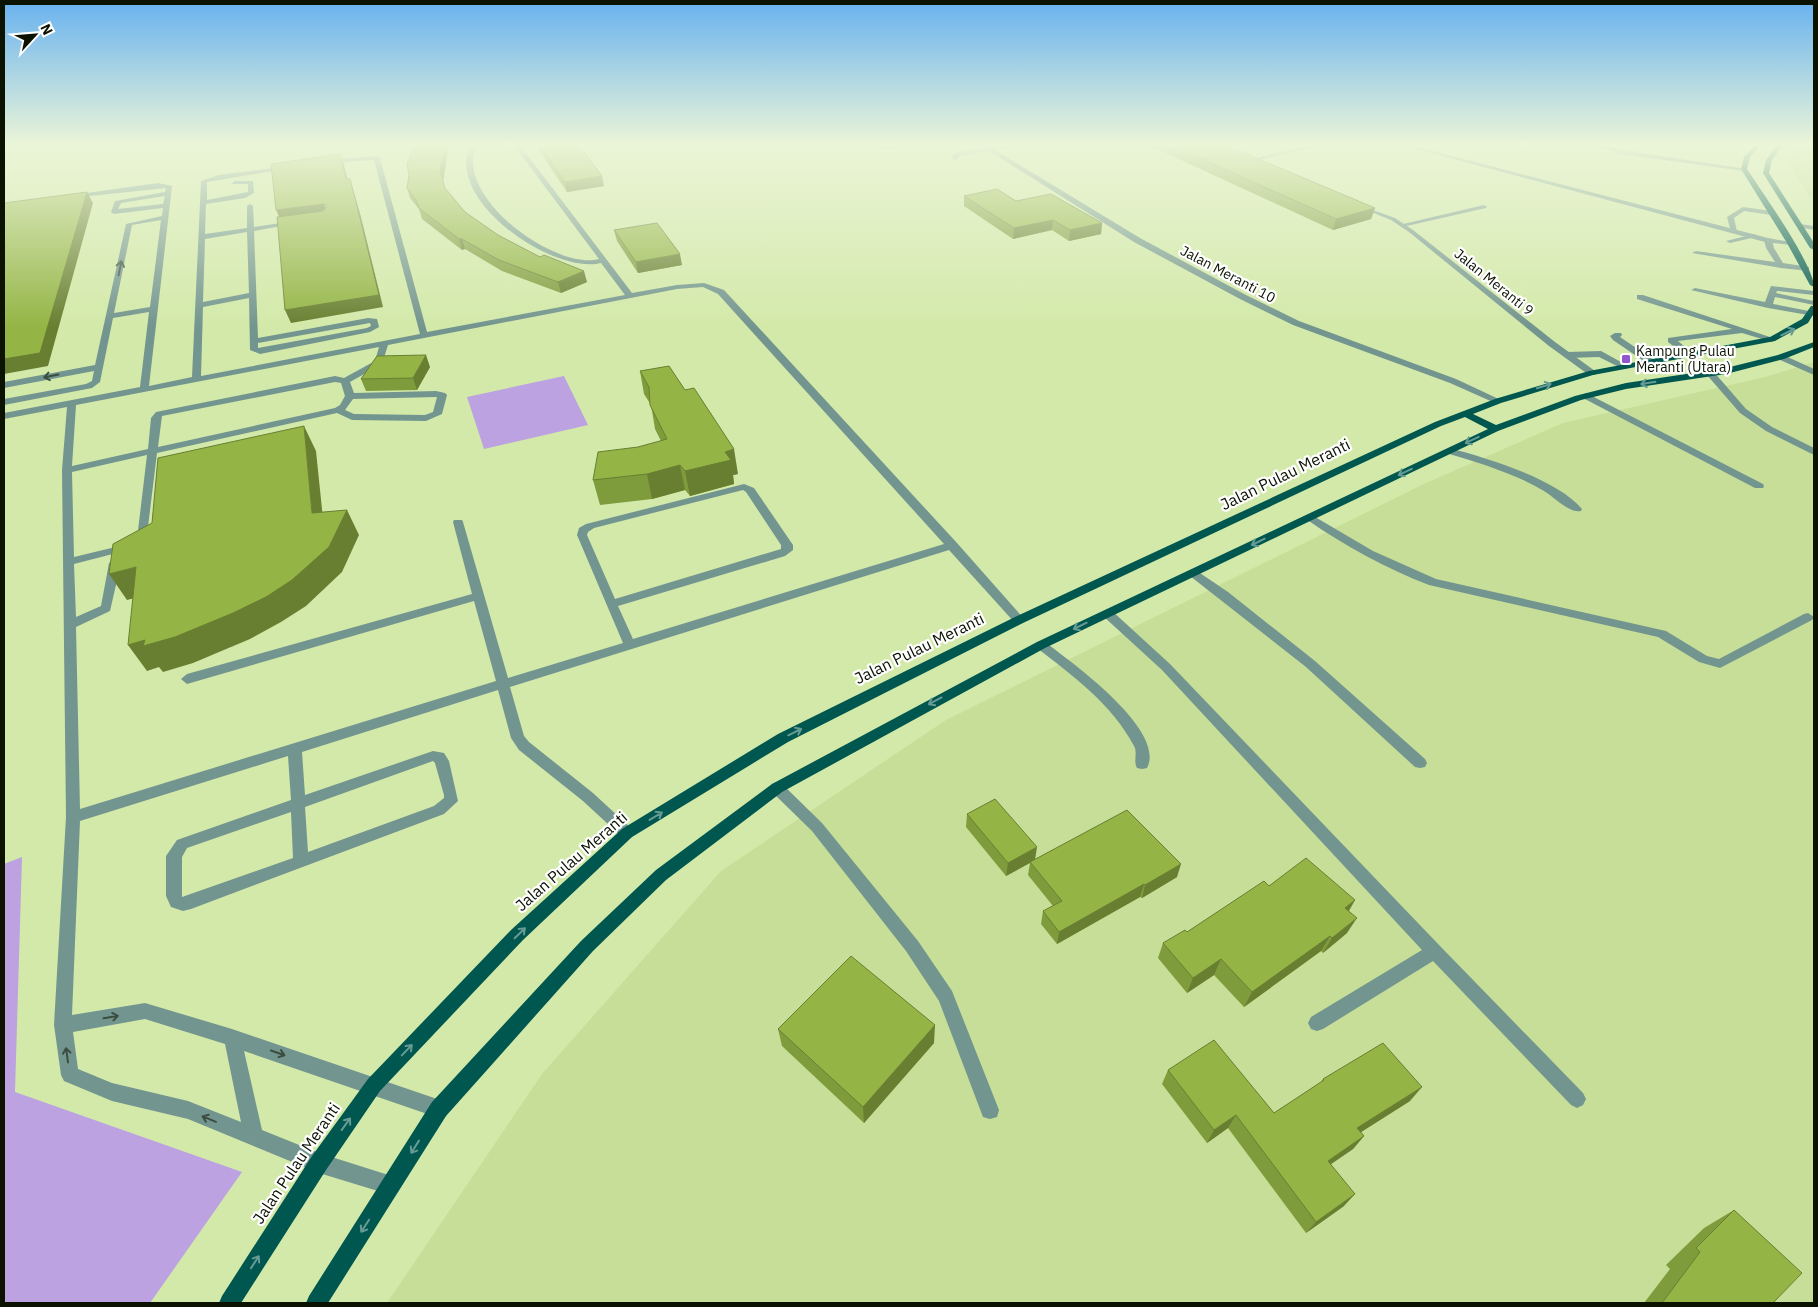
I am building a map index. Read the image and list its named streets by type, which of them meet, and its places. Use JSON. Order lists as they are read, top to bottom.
{
  "streets": {
    "main road": ["Jalan Pulau Meranti"],
    "street": ["Jalan Meranti 10", "Jalan Meranti 9"]
  },
  "crossings": [
    ["Jalan Meranti 10", "Jalan Pulau Meranti"],
    ["Jalan Meranti 9", "Jalan Pulau Meranti"]
  ],
  "places": {
    "transit": ["Kampung Pulau Meranti (Utara)"]
  },
  "north": "top right"
}
